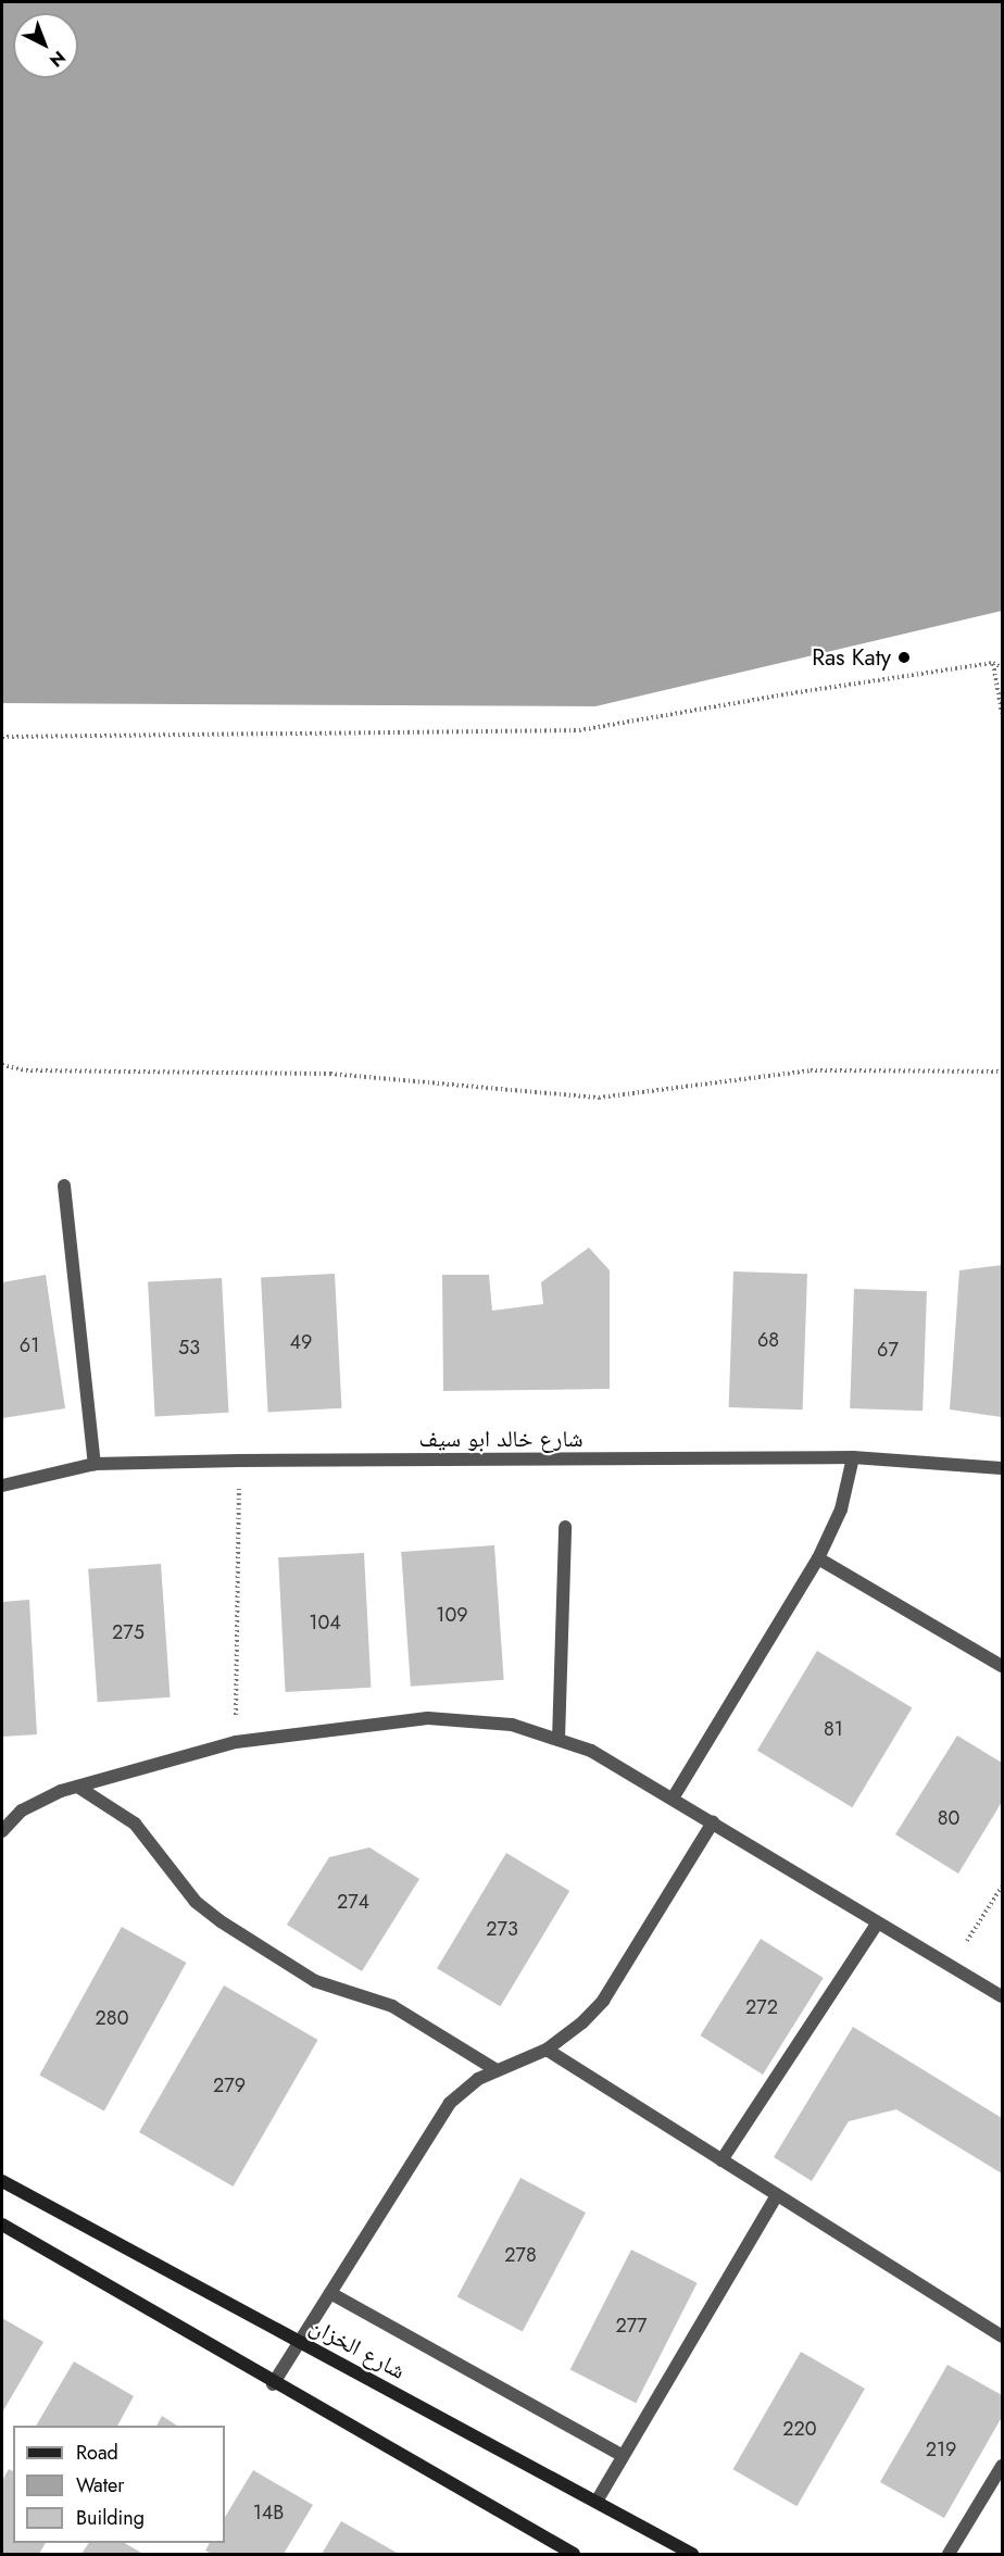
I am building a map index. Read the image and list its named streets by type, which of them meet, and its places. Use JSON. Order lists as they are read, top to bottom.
{
  "streets": {
    "main road": ["شارع الخزان"],
    "street": ["شارع خالد ابو سيف"]
  },
  "places": ["Ras Katy"],
  "house_numbers": [
    "68",
    "49",
    "61",
    "53",
    "67",
    "109",
    "104",
    "275",
    "81",
    "80",
    "274",
    "273",
    "272",
    "280",
    "279",
    "278",
    "277",
    "220",
    "219",
    "14B"
  ],
  "legend": ["Road", "Water", "Building"],
  "north": "bottom right"
}
